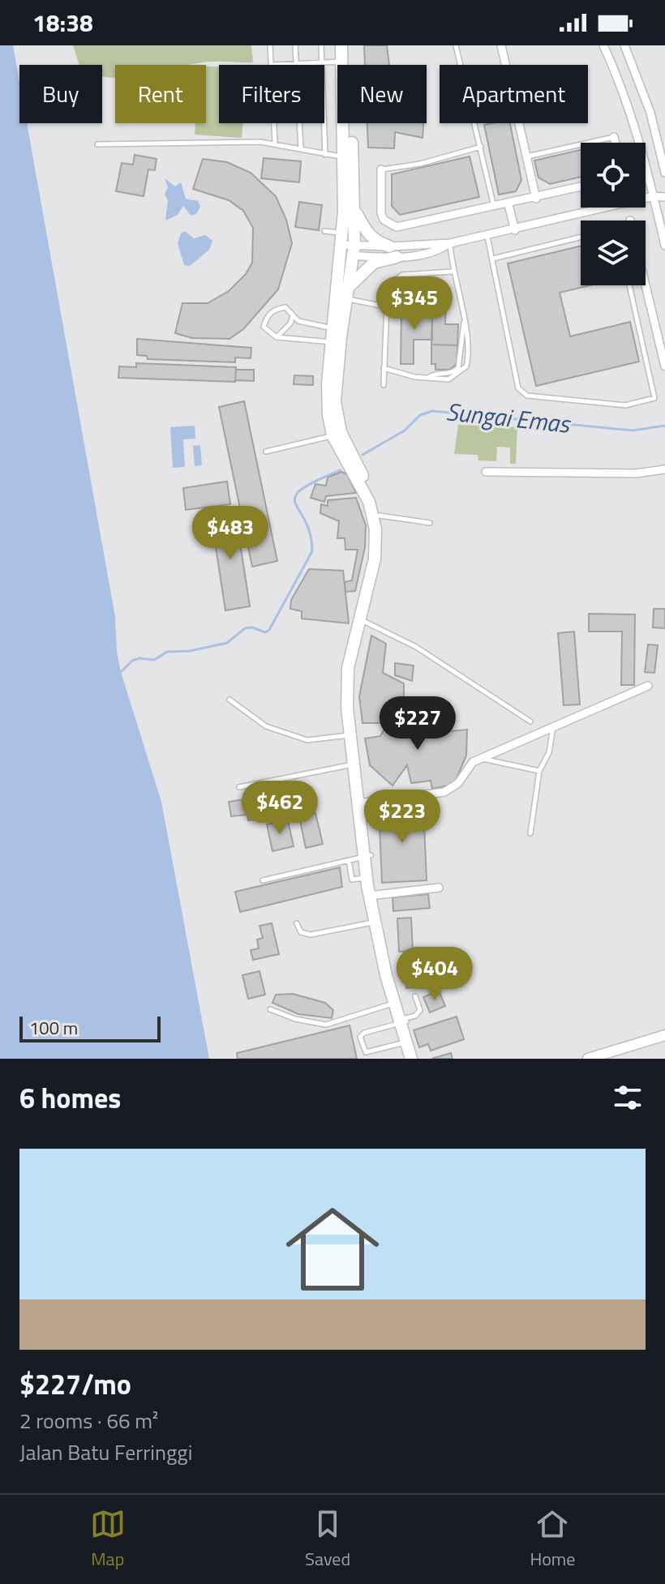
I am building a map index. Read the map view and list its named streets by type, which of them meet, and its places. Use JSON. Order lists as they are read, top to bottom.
{
  "water": ["Sungai Emas"],
  "scale_bar": "100 m",
  "page": {
    "status": "18:38",
    "chip": [
      "Buy",
      "Rent",
      "Filters",
      "New",
      "Apartment"
    ],
    "price": [
      "$345",
      "$483",
      "$227",
      "$462",
      "$223",
      "$404"
    ],
    "scale": "100 m",
    "heading": "6 homes",
    "list": [
      {
        "name": "$227/mo",
        "note": "2 rooms · 66 m² · Jalan Batu Ferringgi"
      }
    ],
    "tabs": ["Map", "Saved", "Home"]
  }
}
